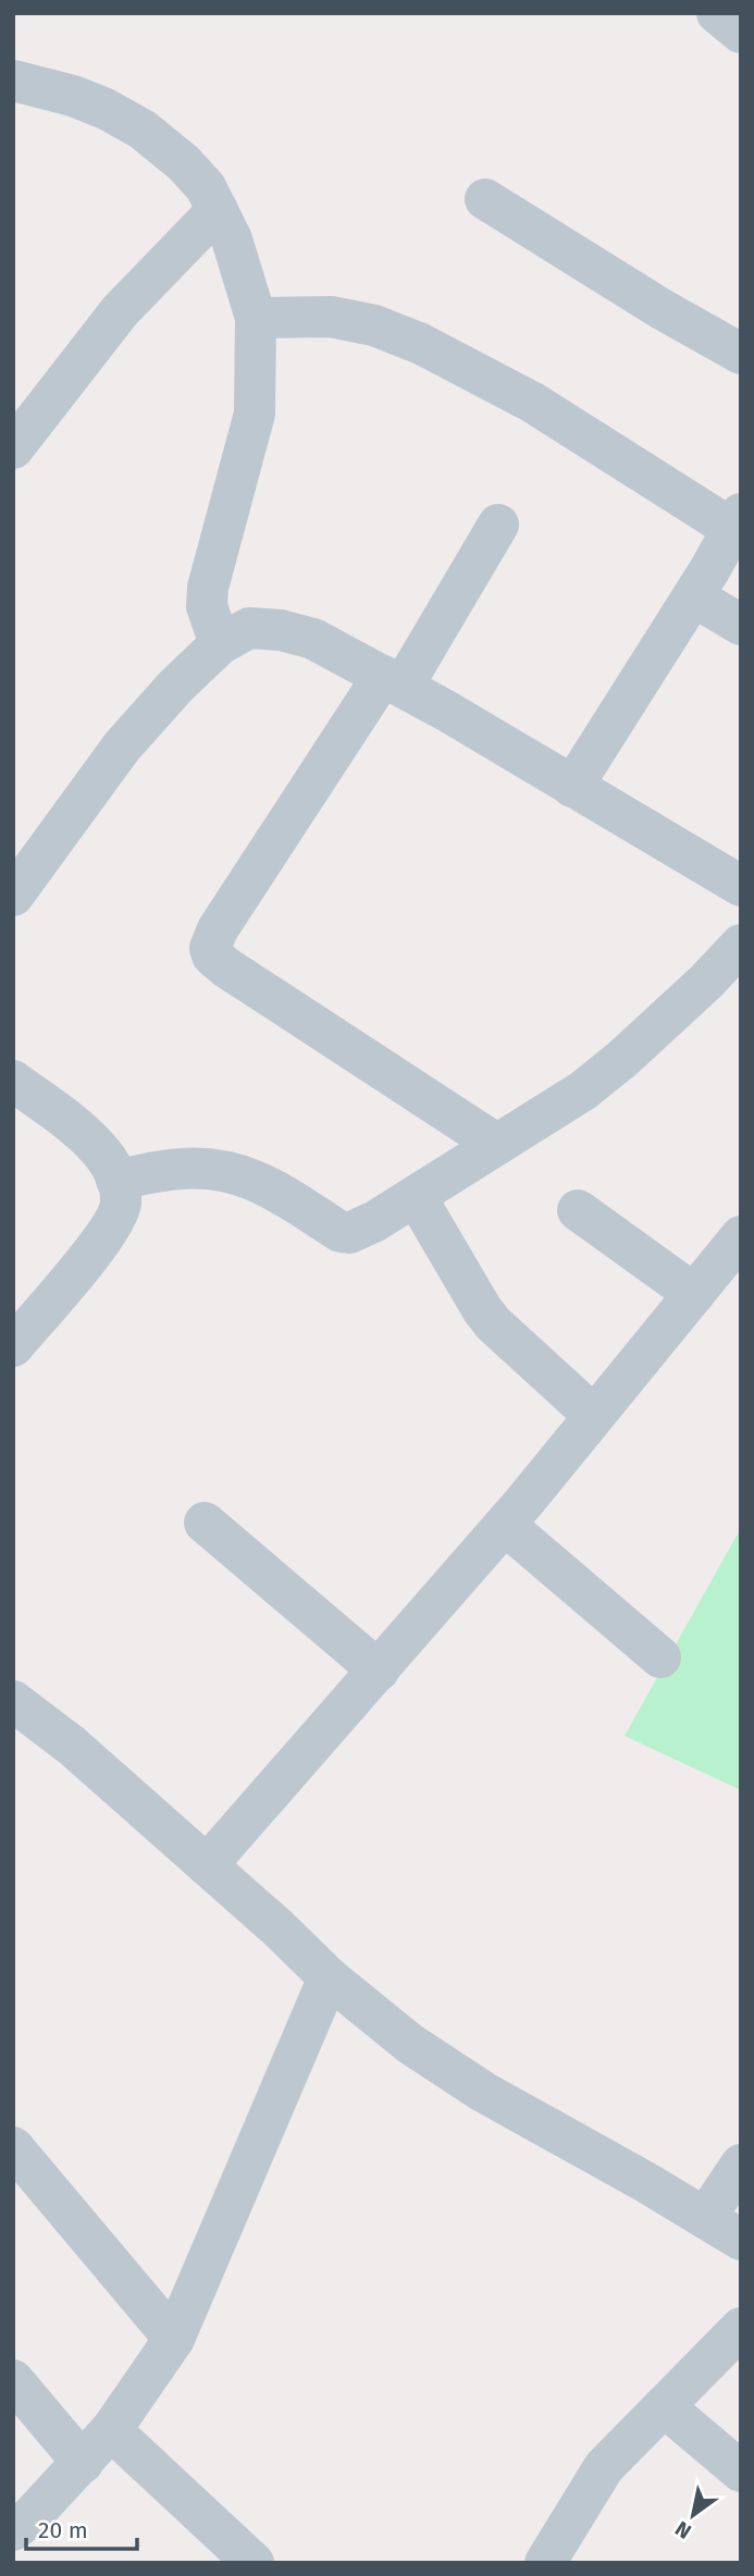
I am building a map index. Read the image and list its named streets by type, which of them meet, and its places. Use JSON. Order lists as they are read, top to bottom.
{
  "scale_bar": "20 m",
  "north": "bottom left"
}
